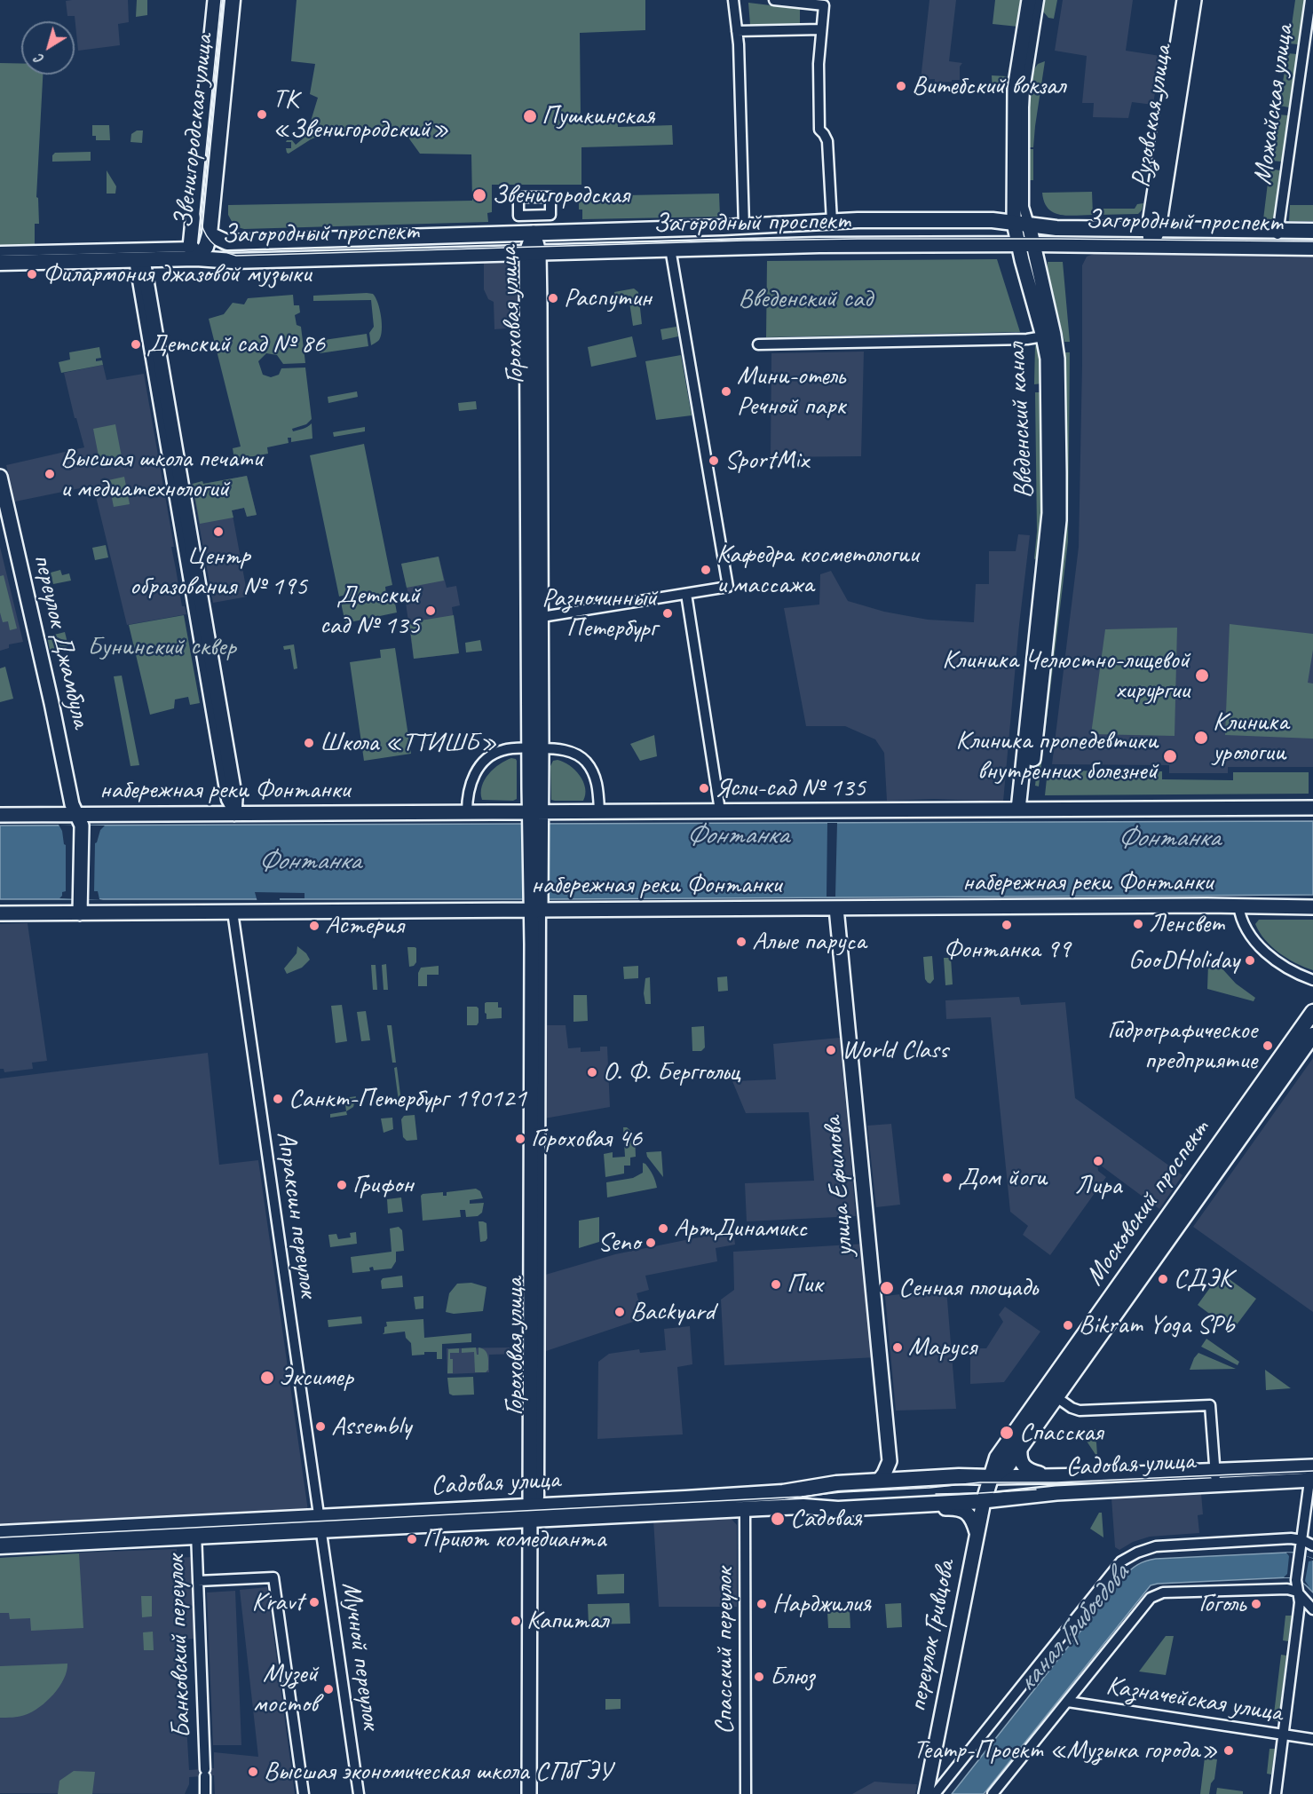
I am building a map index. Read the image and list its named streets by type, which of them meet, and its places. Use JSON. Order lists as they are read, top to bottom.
{
  "streets": {
    "main road": [
      "Рузовская улица",
      "Звенигородская улица",
      "Загородный проспект",
      "Гороховая улица",
      "Введенский канал",
      "переулок Джамбула",
      "набережная реки Фонтанки",
      "улица Ефимова",
      "Московский проспект",
      "Садовая улица",
      "переулок Гривцова"
    ],
    "street": [
      "Можайская улица",
      "Апраксин переулок",
      "Банковский переулок",
      "Спасский переулок",
      "Мучной переулок",
      "Казначейская улица"
    ]
  },
  "crossings": [
    ["Можайская улица", "Загородный проспект"],
    ["Рузовская улица", "Загородный проспект"],
    ["Звенигородская улица", "Загородный проспект"],
    ["Загородный проспект", "Гороховая улица"],
    ["Загородный проспект", "Введенский канал"],
    ["Гороховая улица", "набережная реки Фонтанки"],
    ["Гороховая улица", "Садовая улица"],
    ["Введенский канал", "набережная реки Фонтанки"],
    ["переулок Джамбула", "набережная реки Фонтанки"],
    ["набережная реки Фонтанки", "улица Ефимова"],
    ["набережная реки Фонтанки", "Апраксин переулок"],
    ["Московский проспект", "Садовая улица"],
    ["Московский проспект", "переулок Гривцова"],
    ["Апраксин переулок", "Садовая улица"],
    ["Апраксин переулок", "Мучной переулок"],
    ["Садовая улица", "переулок Гривцова"],
    ["Садовая улица", "Банковский переулок"],
    ["Садовая улица", "Спасский переулок"],
    ["Садовая улица", "Мучной переулок"]
  ],
  "water": ["Фонтанка", "канал Грибоедова"],
  "parks": ["Введенский сад", "Бунинский сквер"],
  "places": [
    "Витебский вокзал",
    "ТК «Звенигородский»",
    "Пушкинская",
    "Звенигородская",
    "Филармония джазовой музыки",
    "Распутин",
    "Детский сад № 86",
    "Мини-отель Речной парк",
    "SportMix",
    "Высшая школа печати и медиатехнологий",
    "Центр образования № 195",
    "Кафедра косметологии и массажа",
    "Детский сад № 135",
    "Разночинный Петербург",
    "Клиника Челюстно-лицевой хирургии",
    "Клиника урологии",
    "Школа «ТТИШБ»",
    "Клиника пропедевтики внутренних болезней",
    "Ясли-сад № 135",
    "Ленсвет",
    "Фонтанка 99",
    "Астерия",
    "Алые паруса",
    "GooDHoliday",
    "Гидрографическое предприятие",
    "World Class",
    "О. Ф. Берггольц",
    "Санкт-Петербург 190121",
    "Гороховая 46",
    "Лира",
    "Дом йоги",
    "Грифон",
    "АртДинамикс",
    "Seno",
    "СДЭК",
    "Пик",
    "Сенная площадь",
    "Backyard",
    "Bikram Yoga SPb",
    "Маруся",
    "Эксимер",
    "Assembly",
    "Спасская",
    "Садовая",
    "Приют комедианта",
    "Kravt",
    "Нарджилия",
    "Гоголь",
    "Капитал",
    "Блюз",
    "Музей мостов",
    "Театр-Проект «Музыка города»",
    "Высшая экономическая школа СПбГЭУ"
  ],
  "north": "bottom left"
}
